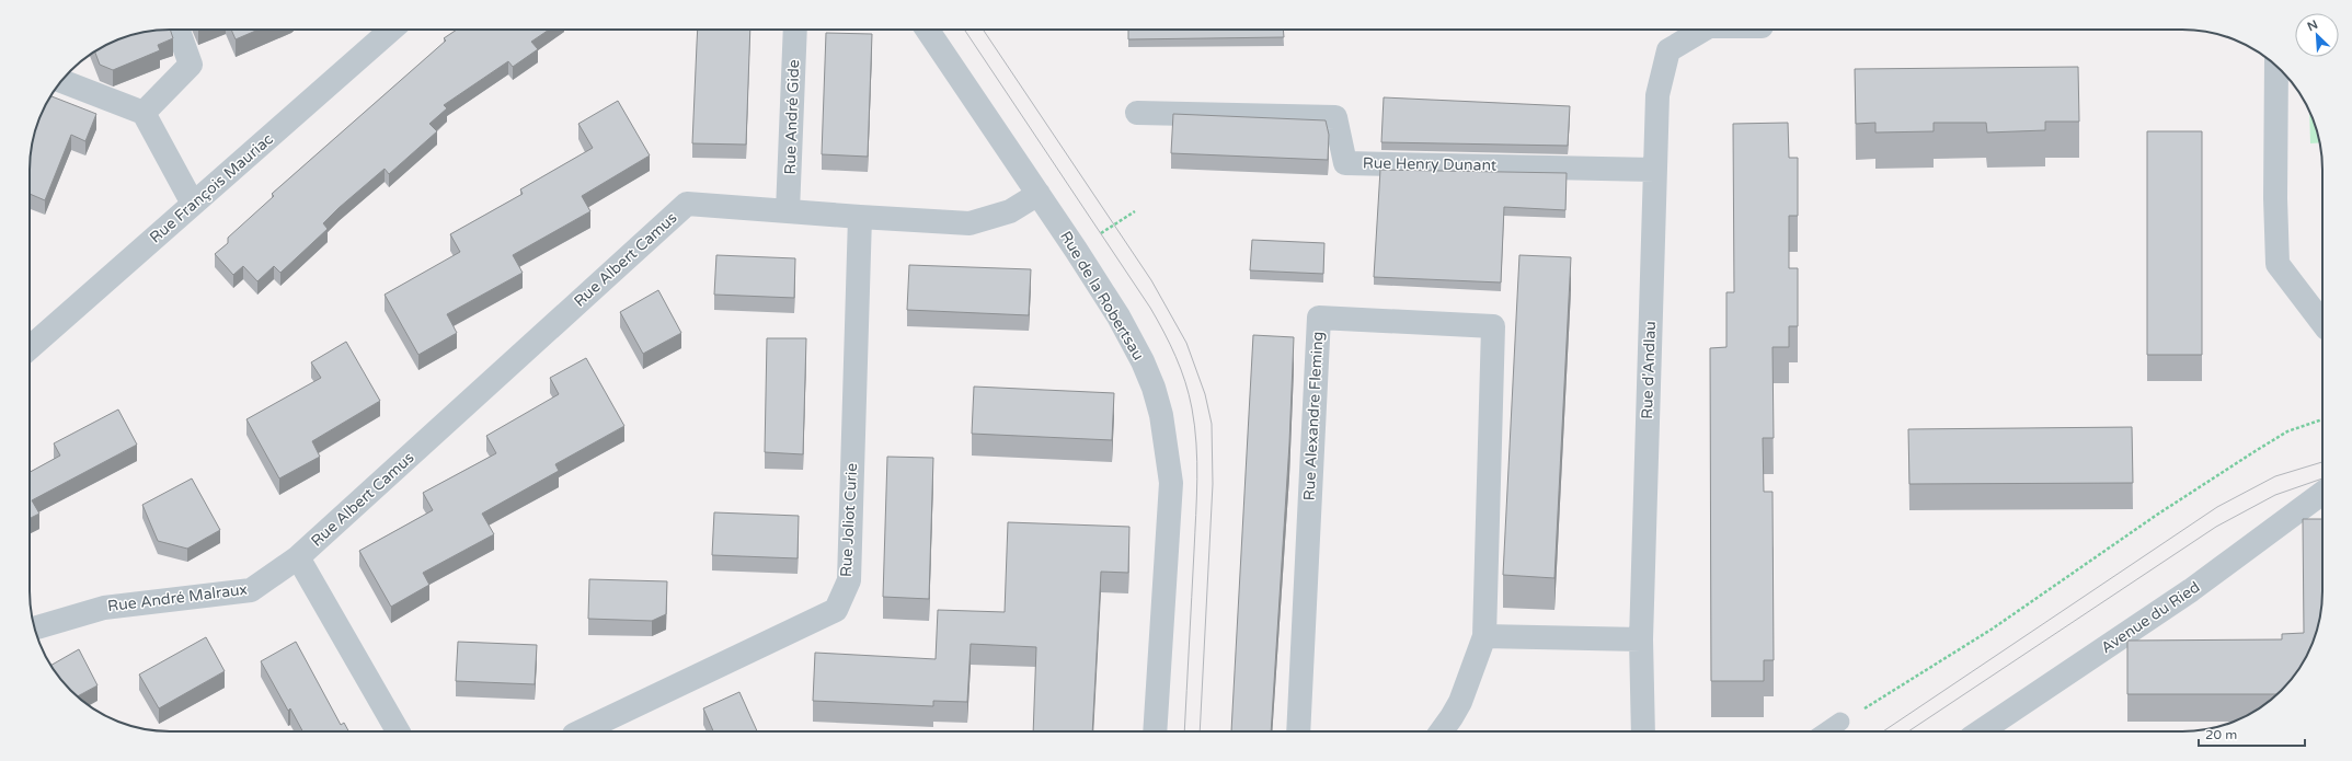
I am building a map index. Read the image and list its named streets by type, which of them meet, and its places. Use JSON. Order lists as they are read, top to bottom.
{
  "streets": {
    "street": [
      "Rue André Gide",
      "Rue Henry Dunant",
      "Rue François Mauriac",
      "Rue Albert Camus",
      "Rue de la Robertsau",
      "Rue d'Andlau",
      "Rue Alexandre Fleming",
      "Rue Joliot Curie",
      "Rue André Malraux",
      "Avenue du Ried"
    ]
  },
  "crossings": [
    ["Rue André Gide", "Rue Albert Camus"],
    ["Rue Henry Dunant", "Rue d'Andlau"],
    ["Rue Albert Camus", "Rue de la Robertsau"],
    ["Rue Albert Camus", "Rue Joliot Curie"],
    ["Rue Albert Camus", "Rue André Malraux"]
  ],
  "scale_bar": "20 m",
  "north": "top left"
}
